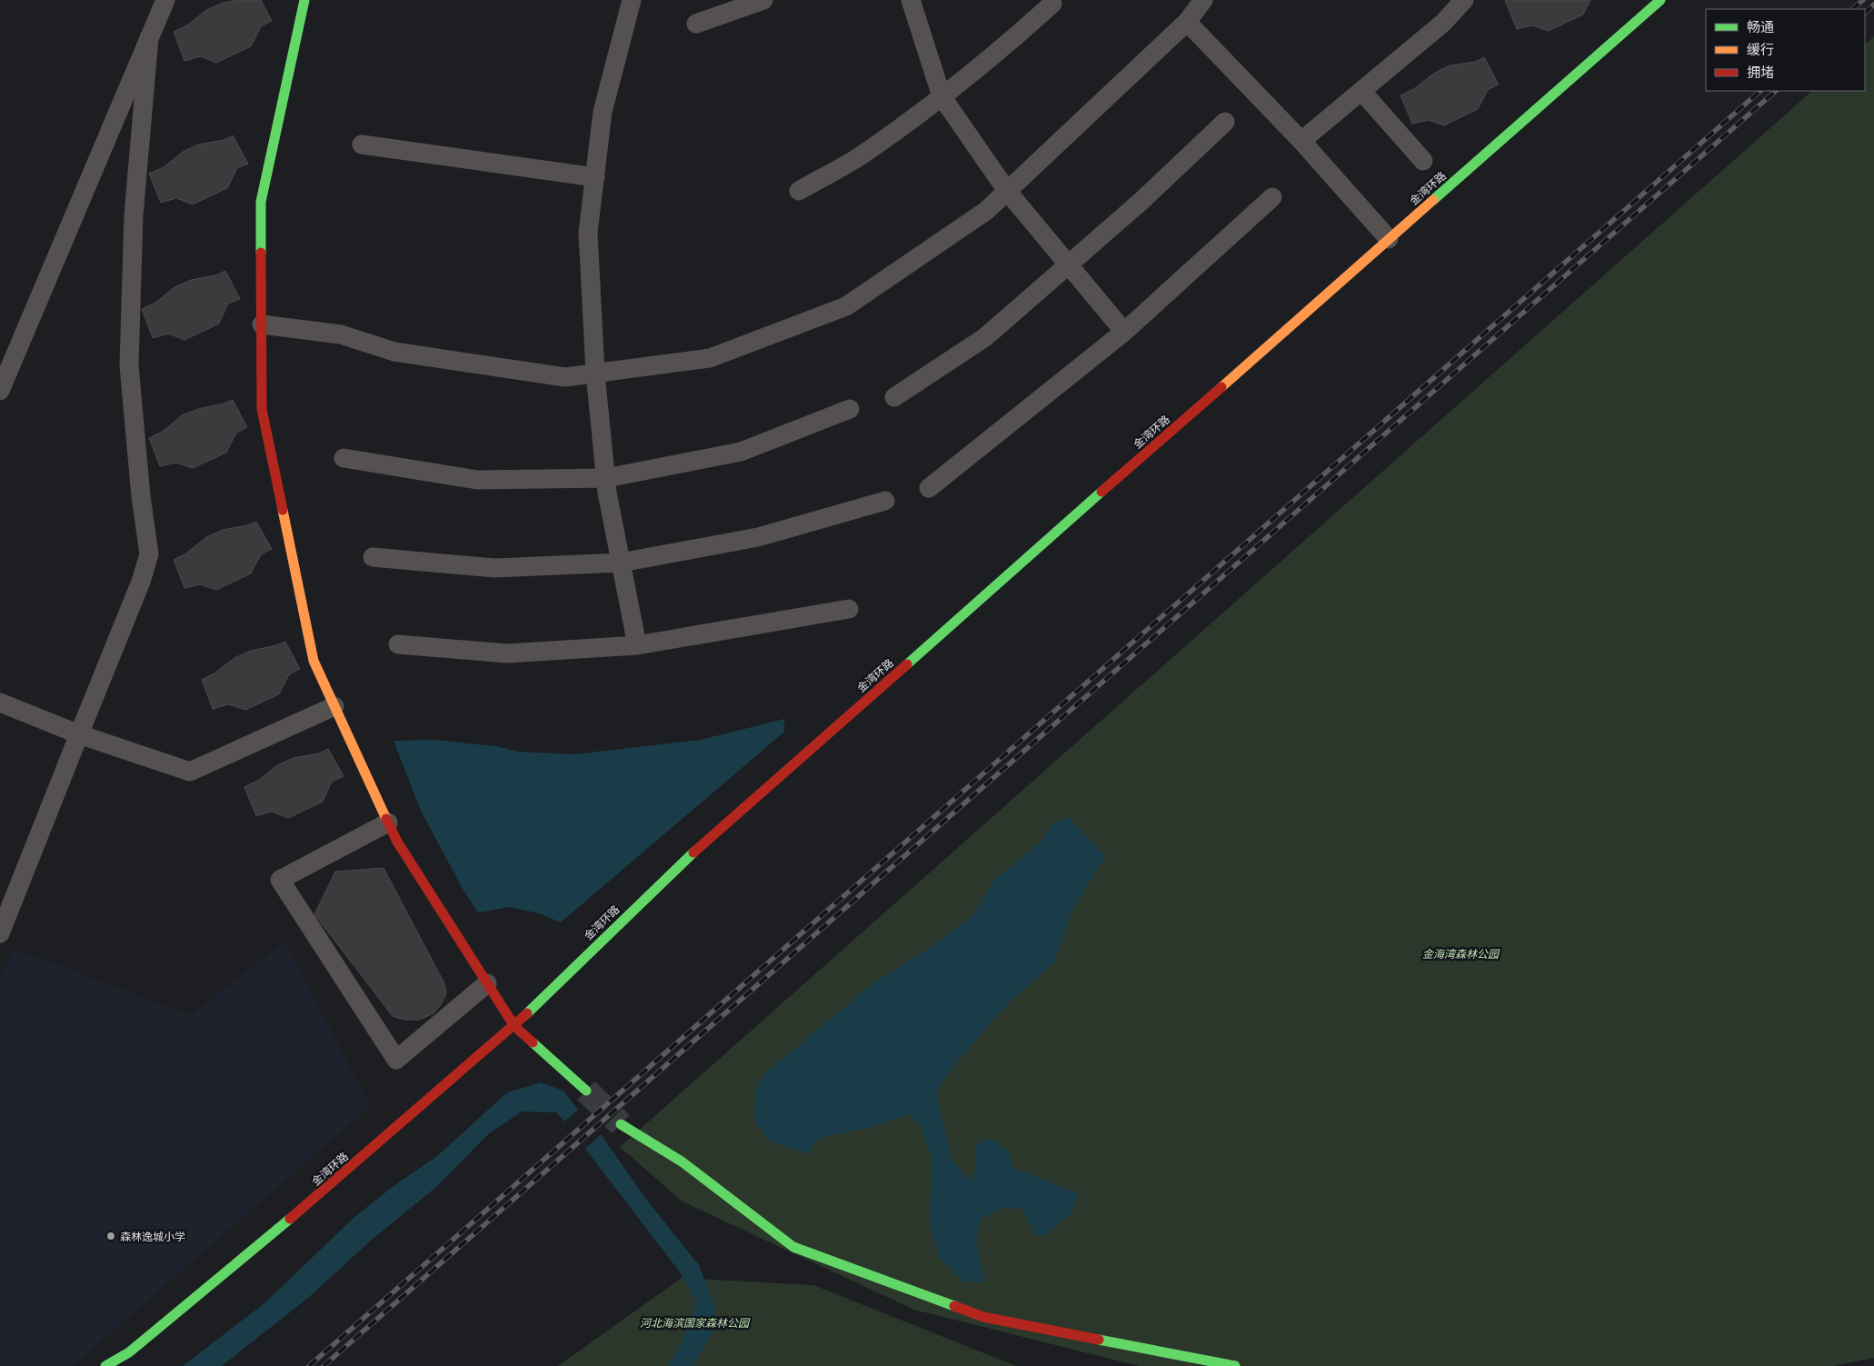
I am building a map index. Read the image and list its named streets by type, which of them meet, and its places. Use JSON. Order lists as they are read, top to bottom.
{
  "streets": {
    "main road": ["金湾环路"]
  },
  "parks": ["金海湾森林公园", "河北海滨国家森林公园"],
  "places": ["森林逸城小学"],
  "legend": ["畅通", "缓行", "拥堵"]
}
